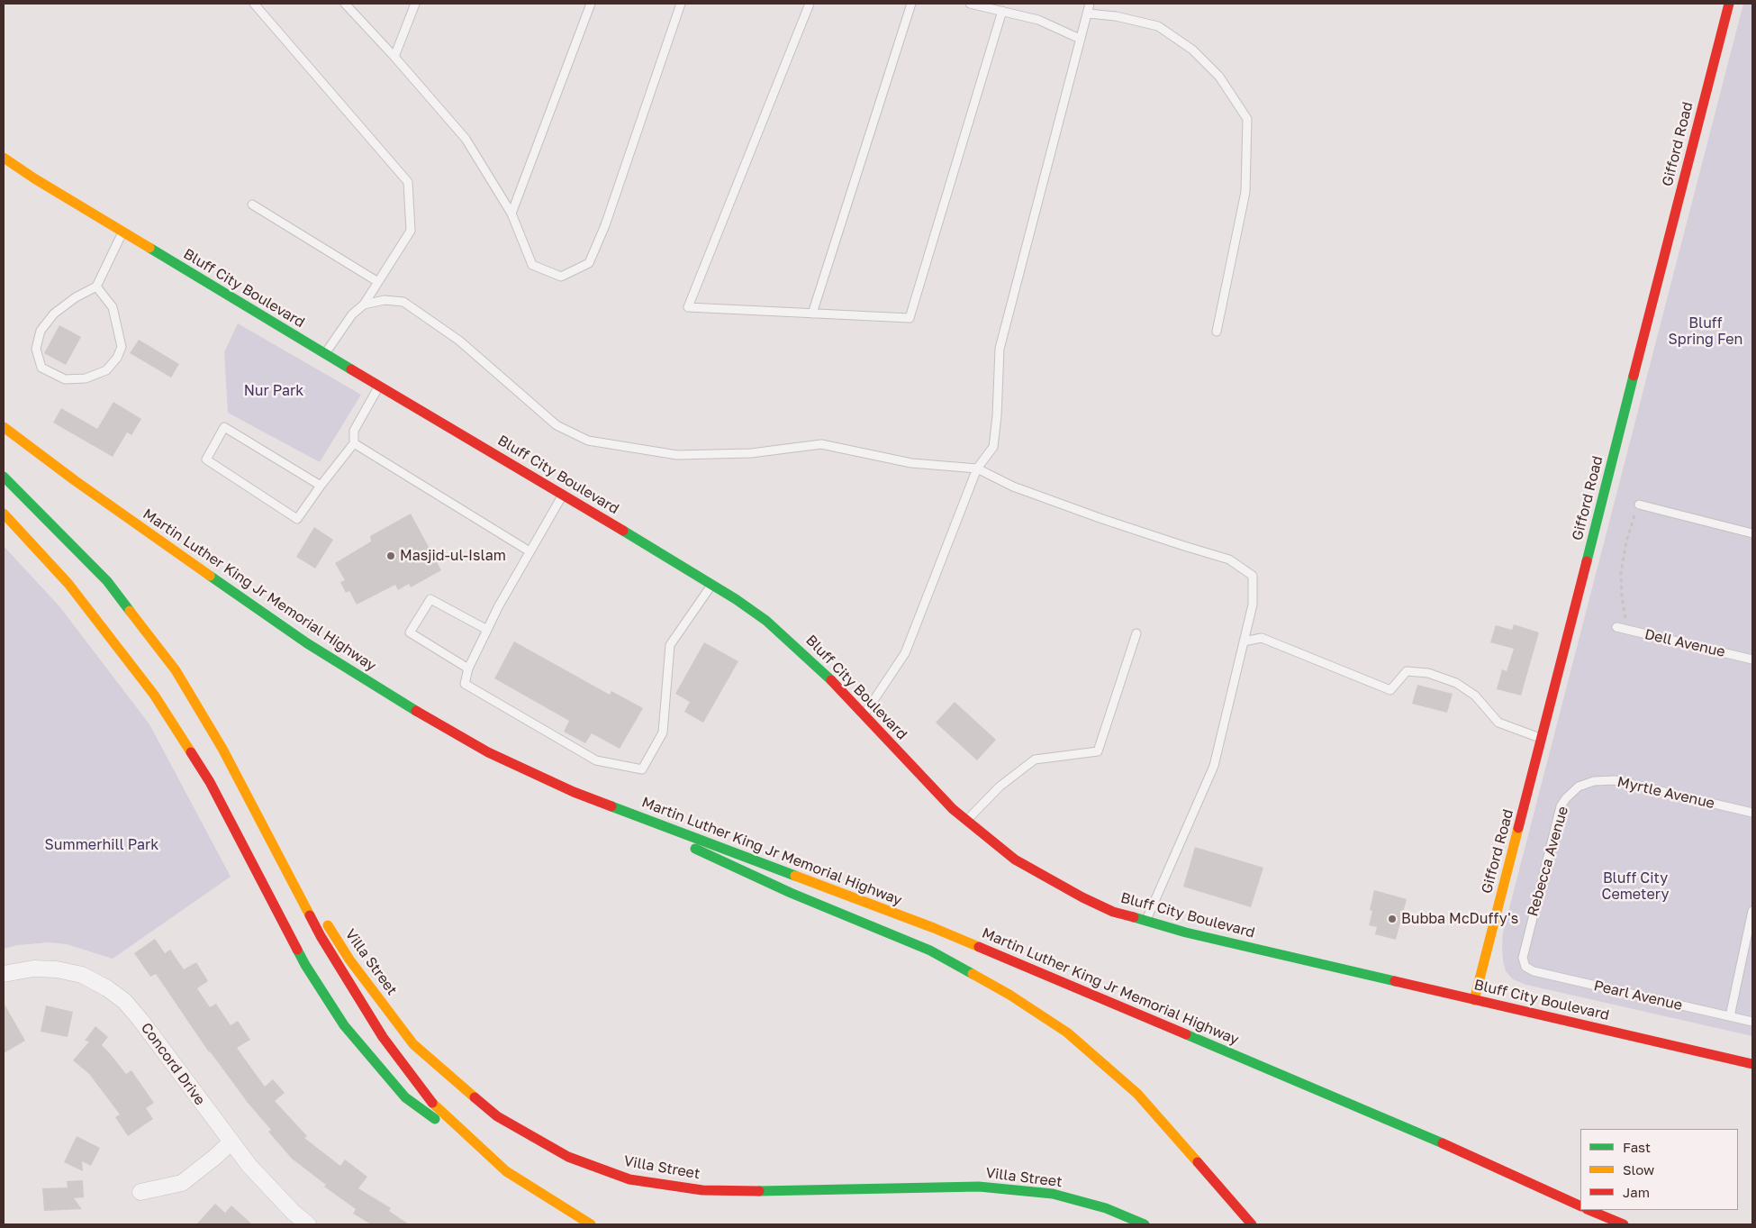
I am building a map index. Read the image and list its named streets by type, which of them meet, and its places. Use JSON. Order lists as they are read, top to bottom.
{
  "streets": {
    "main road": [
      "Gifford Road",
      "Bluff City Boulevard",
      "Martin Luther King Jr Memorial Highway",
      "Villa Street"
    ],
    "street": ["Concord Drive"],
    "lane": [
      "Dell Avenue",
      "Myrtle Avenue",
      "Rebecca Avenue",
      "Pearl Avenue"
    ]
  },
  "crossings": [
    ["Gifford Road", "Bluff City Boulevard"],
    ["Myrtle Avenue", "Rebecca Avenue"],
    ["Rebecca Avenue", "Pearl Avenue"]
  ],
  "parks": [
    "Bluff Spring Fen",
    "Nur Park",
    "Summerhill Park",
    "Bluff City Cemetery"
  ],
  "places": ["Masjid-ul-Islam", "Bubba McDuffy's"],
  "legend": ["Fast", "Slow", "Jam"]
}
